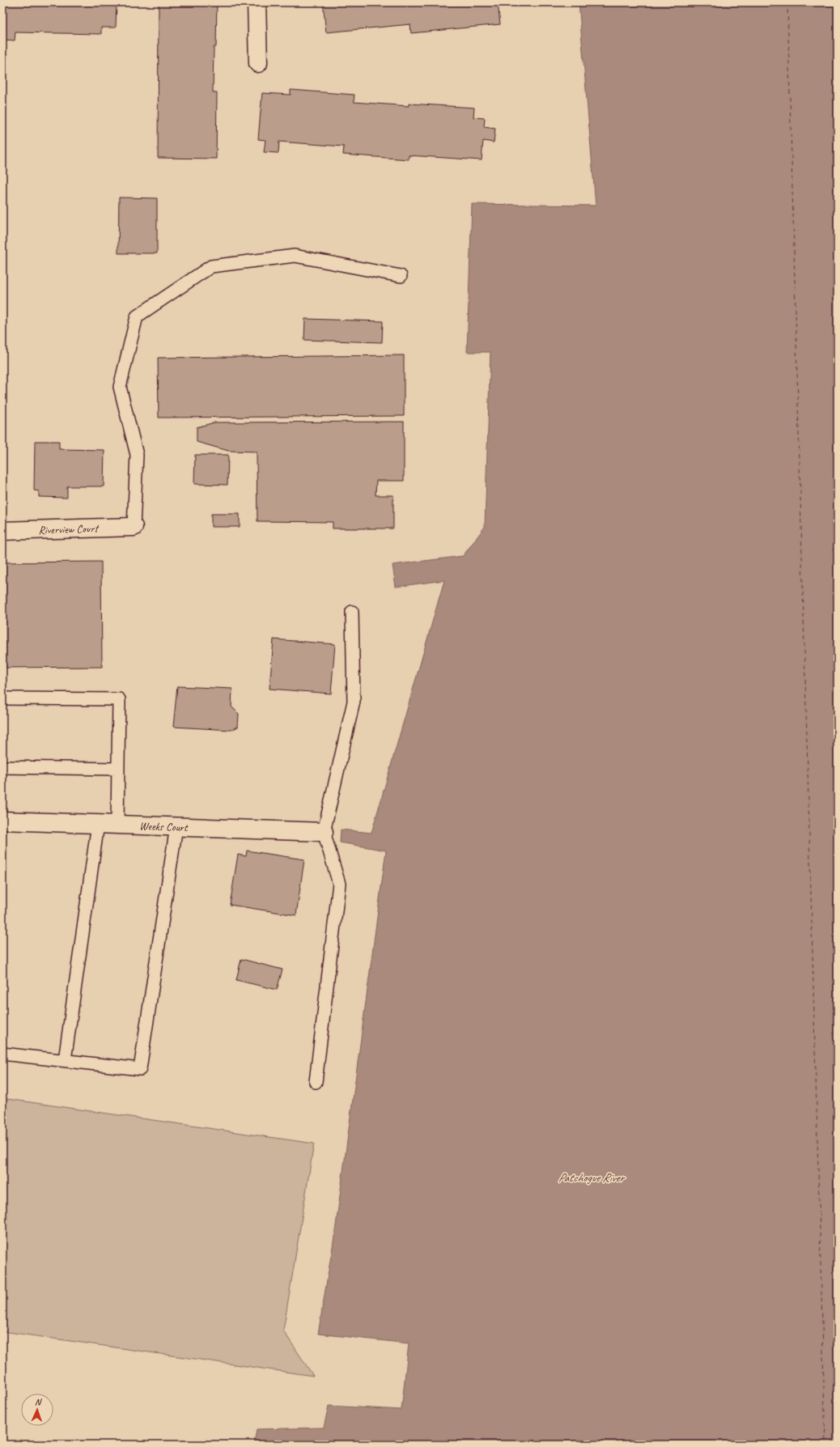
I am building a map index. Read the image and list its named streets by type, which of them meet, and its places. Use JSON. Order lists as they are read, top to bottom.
{
  "streets": {
    "street": ["Riverview Court", "Weeks Court"]
  },
  "water": ["Patchogue River"],
  "north": "top"
}
